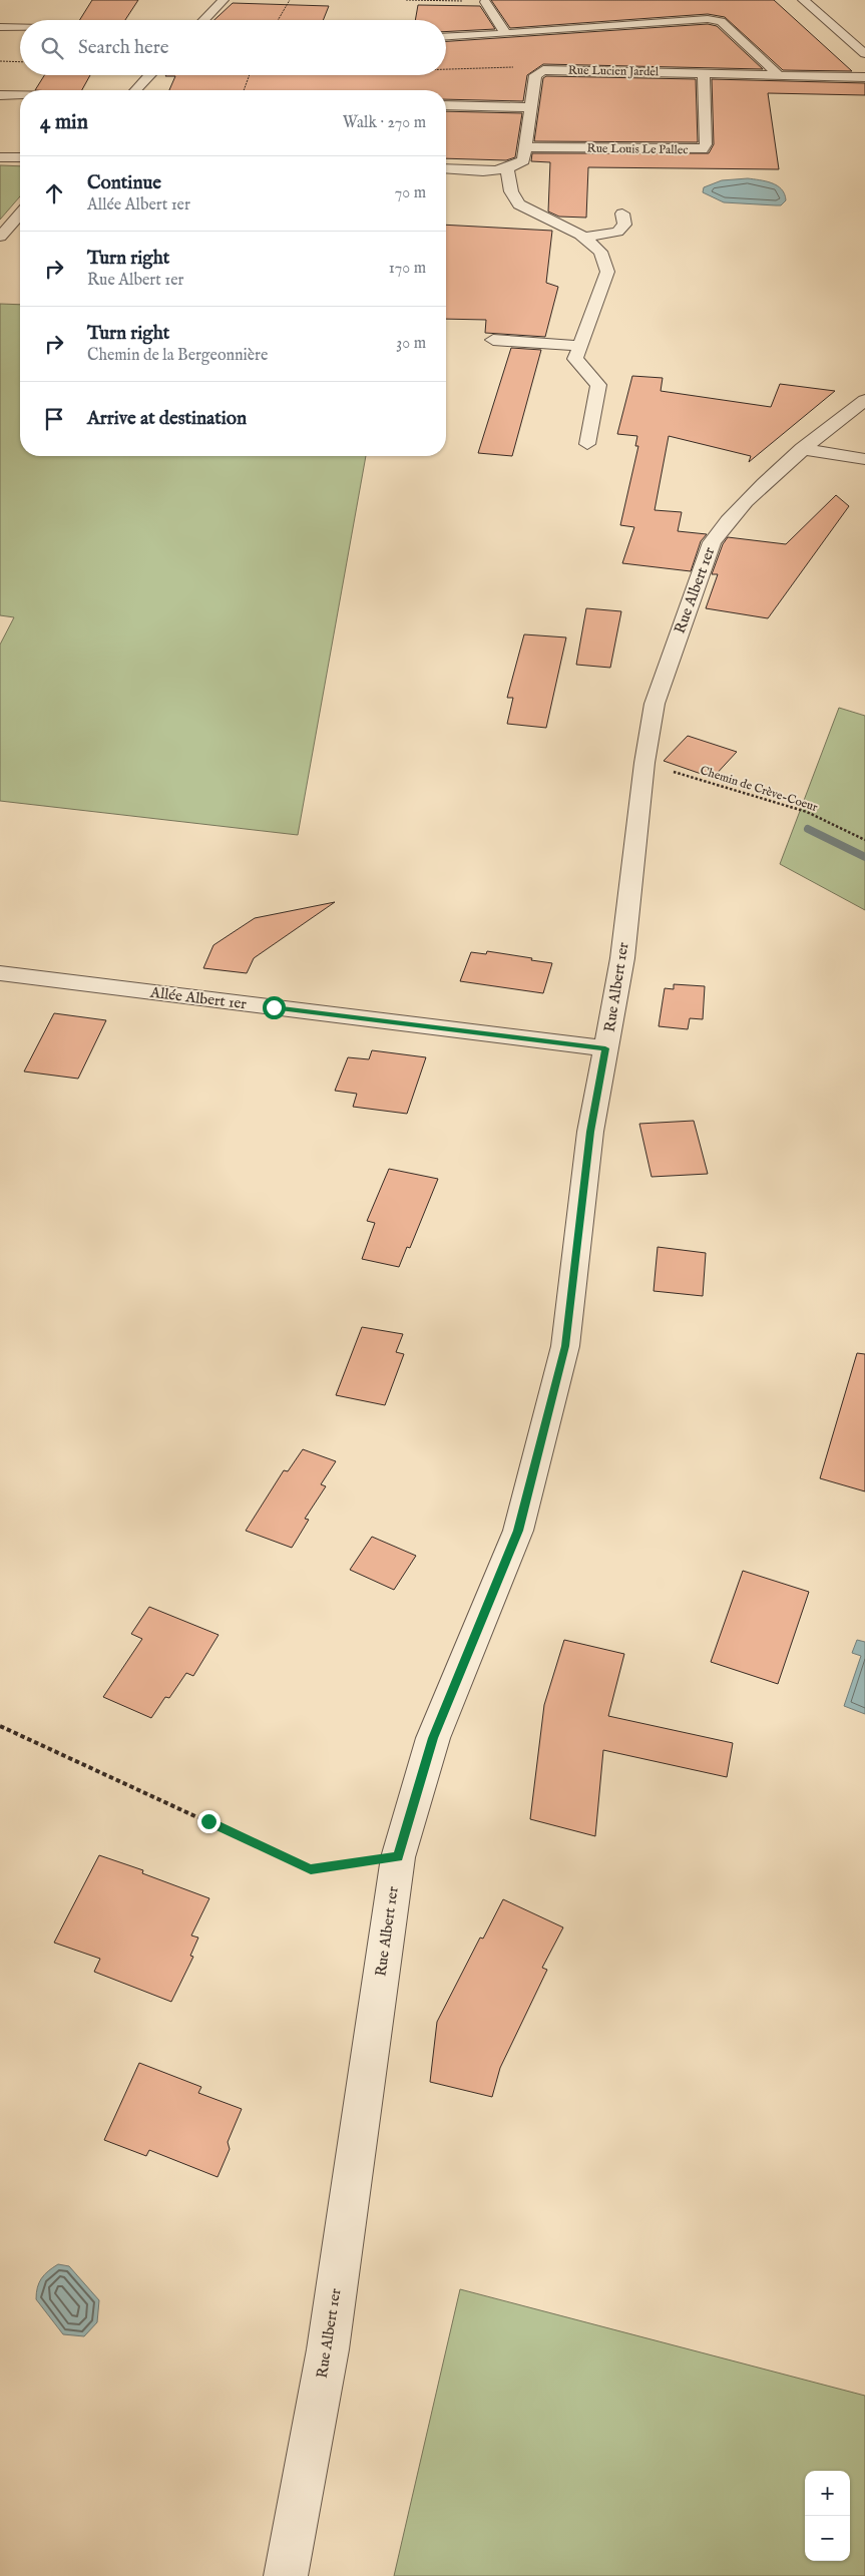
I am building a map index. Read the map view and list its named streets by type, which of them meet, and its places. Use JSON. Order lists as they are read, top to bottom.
{
  "streets": {
    "street": [
      "Rue Lucien Jardel",
      "Rue Louis Le Pallec",
      "Rue Albert 1er",
      "Allée Albert 1er"
    ],
    "path": ["Chemin de Crève-Coeur"]
  },
  "crossings": [
    ["Rue Lucien Jardel", "Rue Louis Le Pallec"],
    ["Rue Albert 1er", "Chemin de Crève-Coeur"],
    ["Rue Albert 1er", "Allée Albert 1er"]
  ],
  "page": {
    "search": "Search here",
    "heading": ["4 min", "Walk · 270 m"],
    "list": [
      ["Continue", "Allée Albert 1er", "70 m"],
      ["Turn right", "Rue Albert 1er", "170 m"],
      ["Turn right", "Chemin de la Bergeonnière", "30 m"],
      "Arrive at destination"
    ],
    "map_buttons": ["+", "−"]
  }
}
